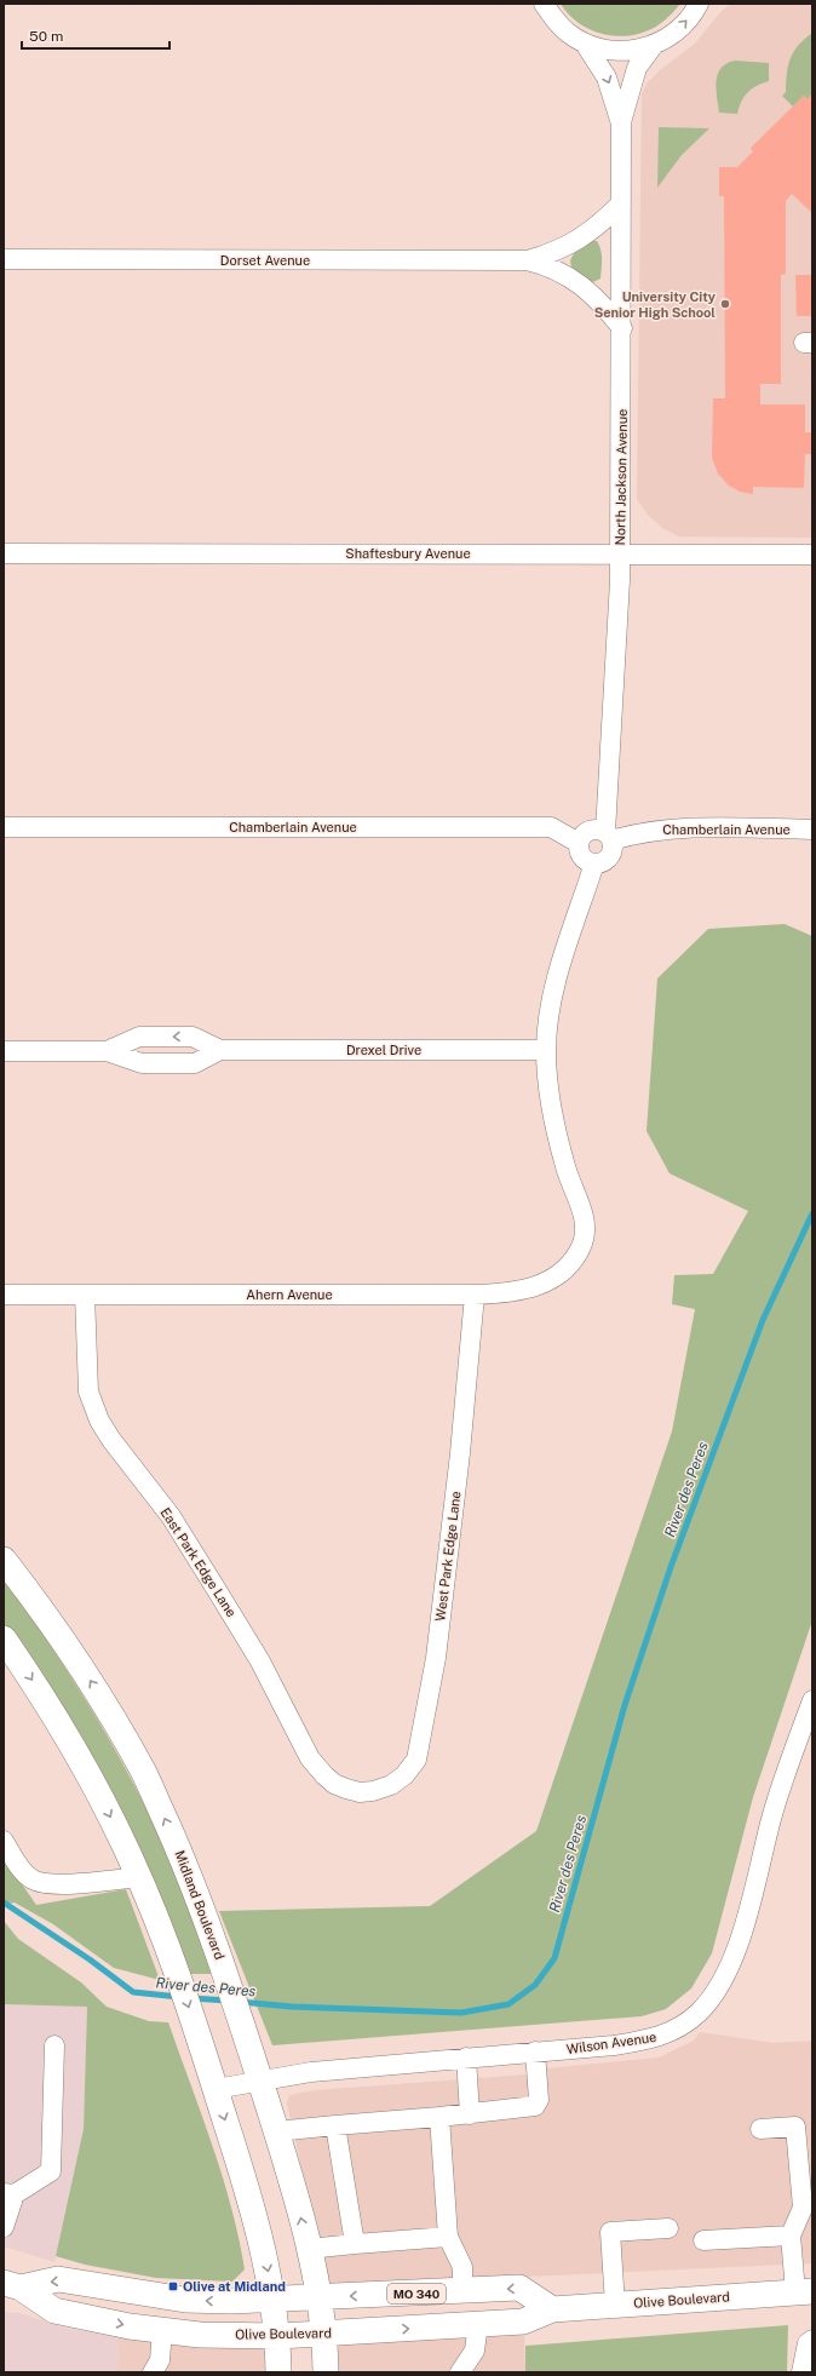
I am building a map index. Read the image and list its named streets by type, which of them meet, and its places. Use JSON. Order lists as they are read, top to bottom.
{
  "streets": {
    "main road": ["Midland Boulevard", "MO 340", "Olive Boulevard"],
    "street": [
      "Dorset Avenue",
      "North Jackson Avenue",
      "Shaftesbury Avenue",
      "Chamberlain Avenue",
      "Drexel Drive",
      "Ahern Avenue",
      "West Park Edge Lane",
      "East Park Edge Lane",
      "Wilson Avenue"
    ]
  },
  "crossings": [
    ["Dorset Avenue", "North Jackson Avenue"],
    ["North Jackson Avenue", "Shaftesbury Avenue"],
    ["North Jackson Avenue", "Chamberlain Avenue"],
    ["Drexel Drive", "Ahern Avenue"],
    ["Ahern Avenue", "West Park Edge Lane"],
    ["Ahern Avenue", "East Park Edge Lane"],
    ["West Park Edge Lane", "East Park Edge Lane"],
    ["Midland Boulevard", "Wilson Avenue"],
    ["Midland Boulevard", "Olive Boulevard"]
  ],
  "water": ["River des Peres"],
  "places": {
    "other": ["University City Senior High School"],
    "transit": ["Olive at Midland"]
  },
  "scale_bar": "50 m"
}
